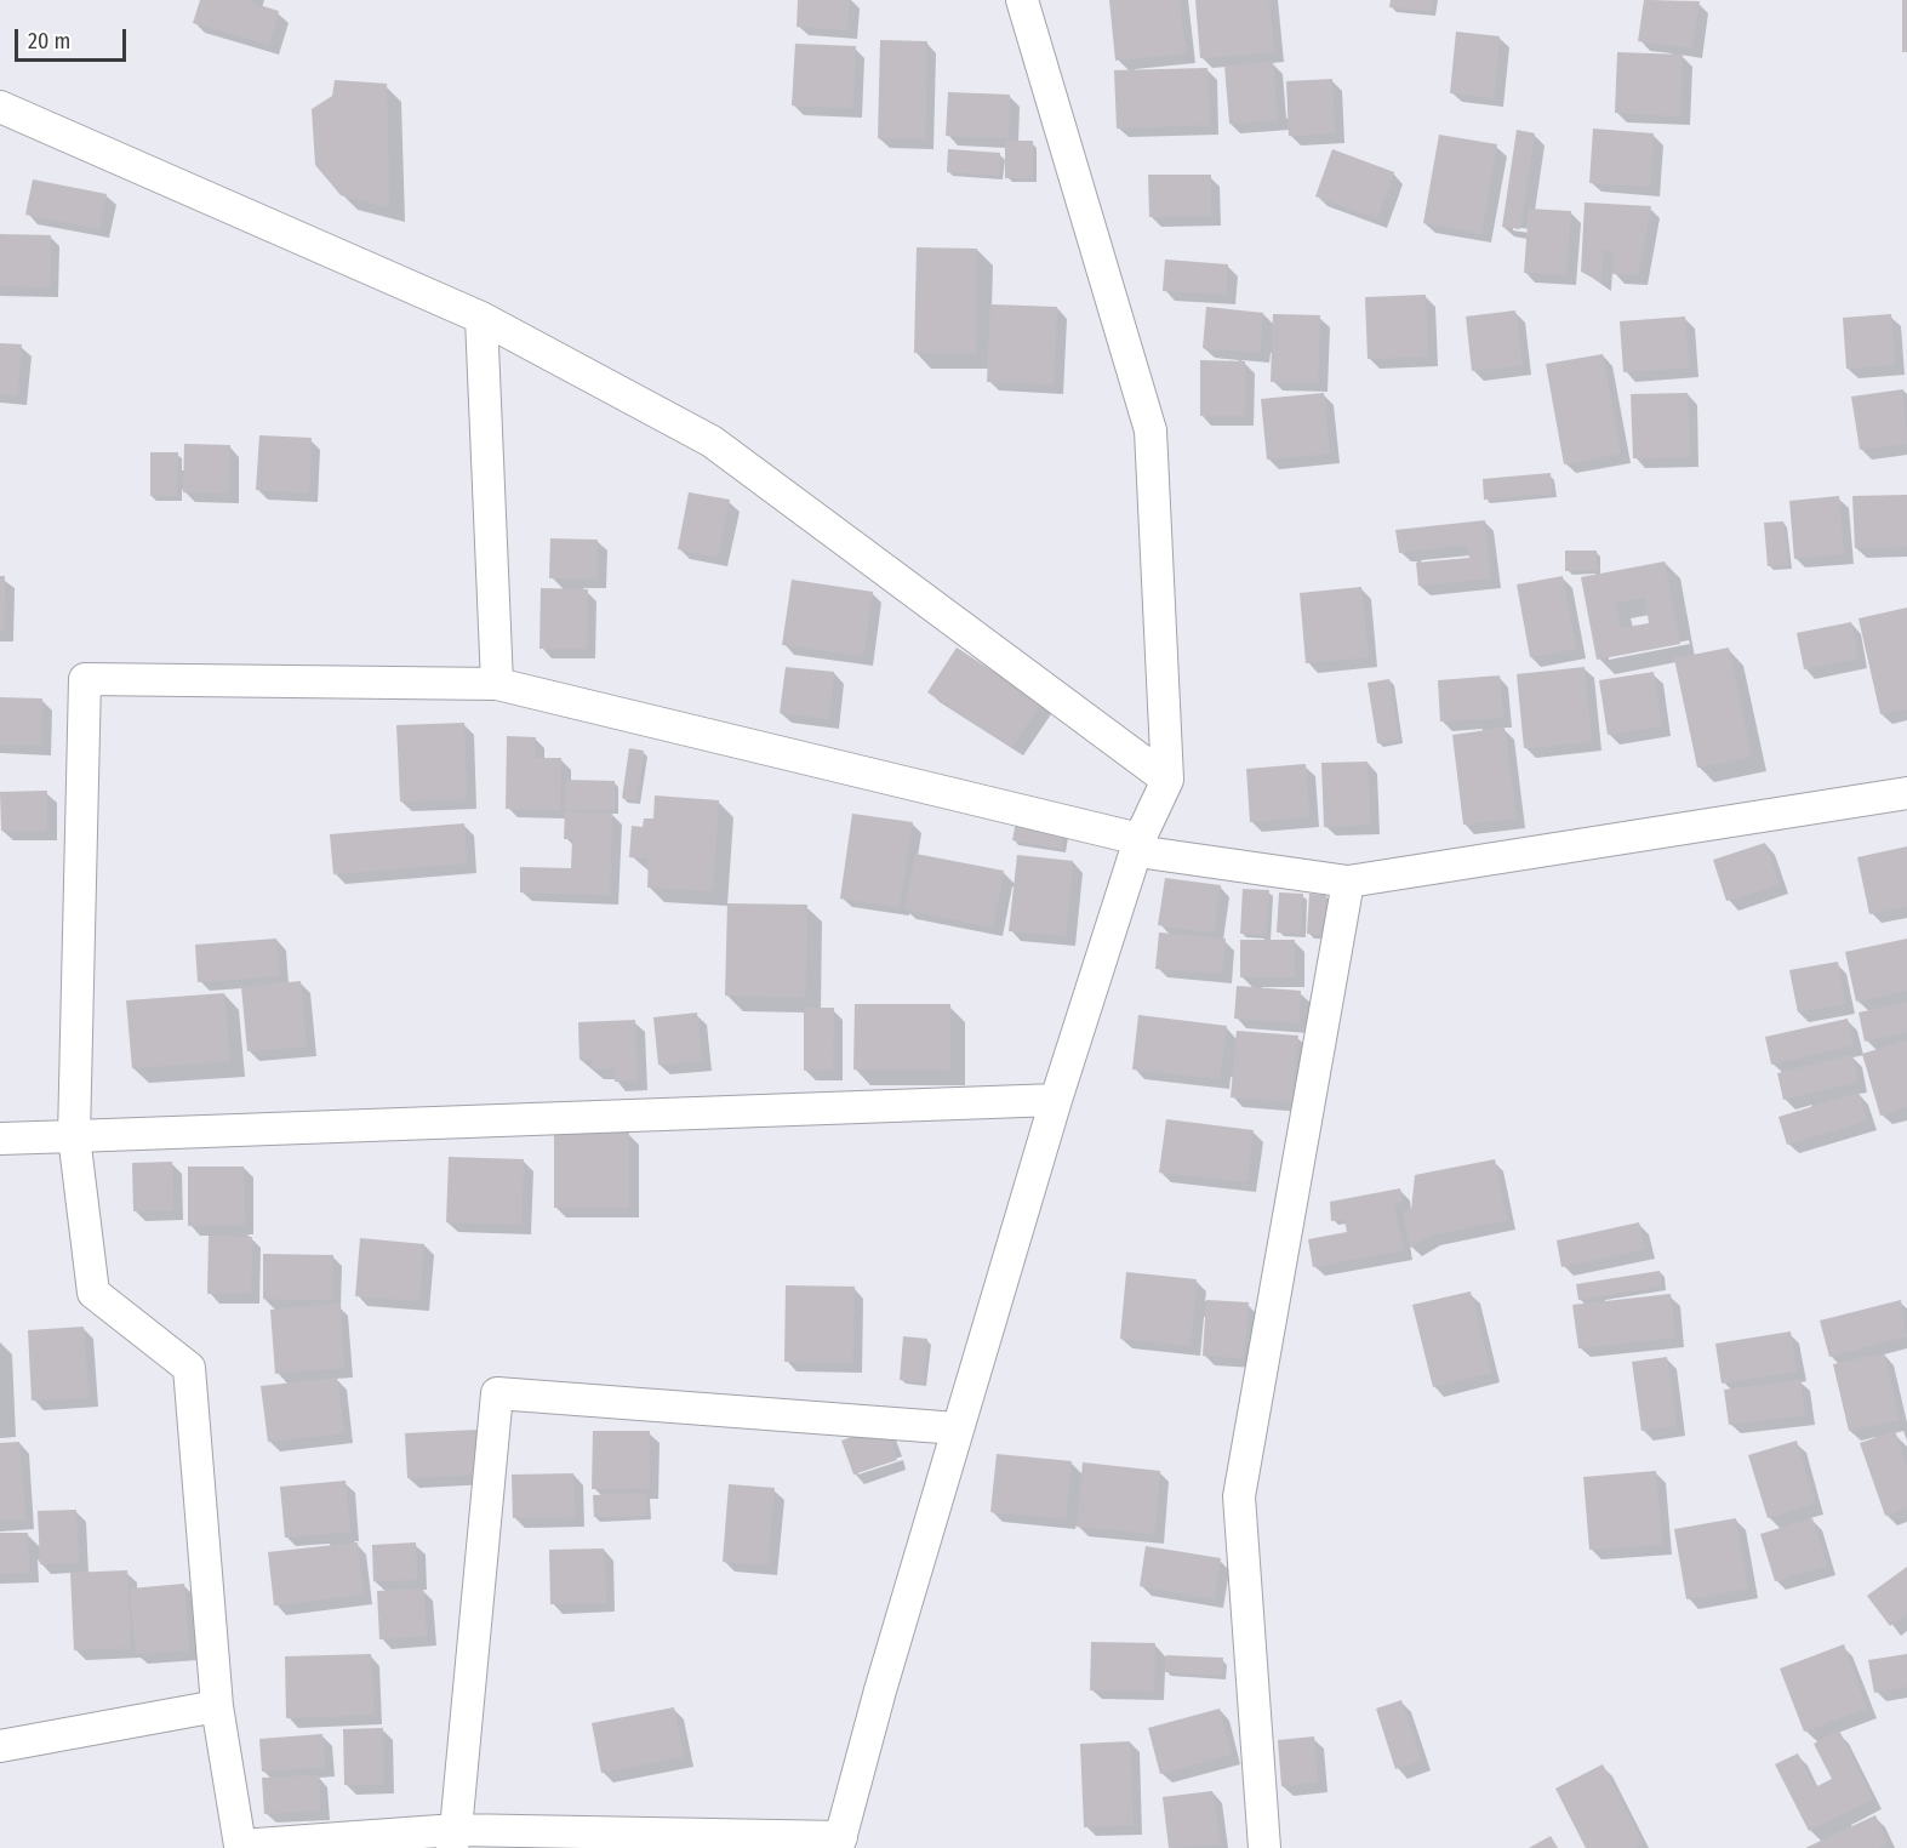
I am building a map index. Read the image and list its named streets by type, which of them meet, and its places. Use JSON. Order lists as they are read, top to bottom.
{
  "scale_bar": "20 m"
}
